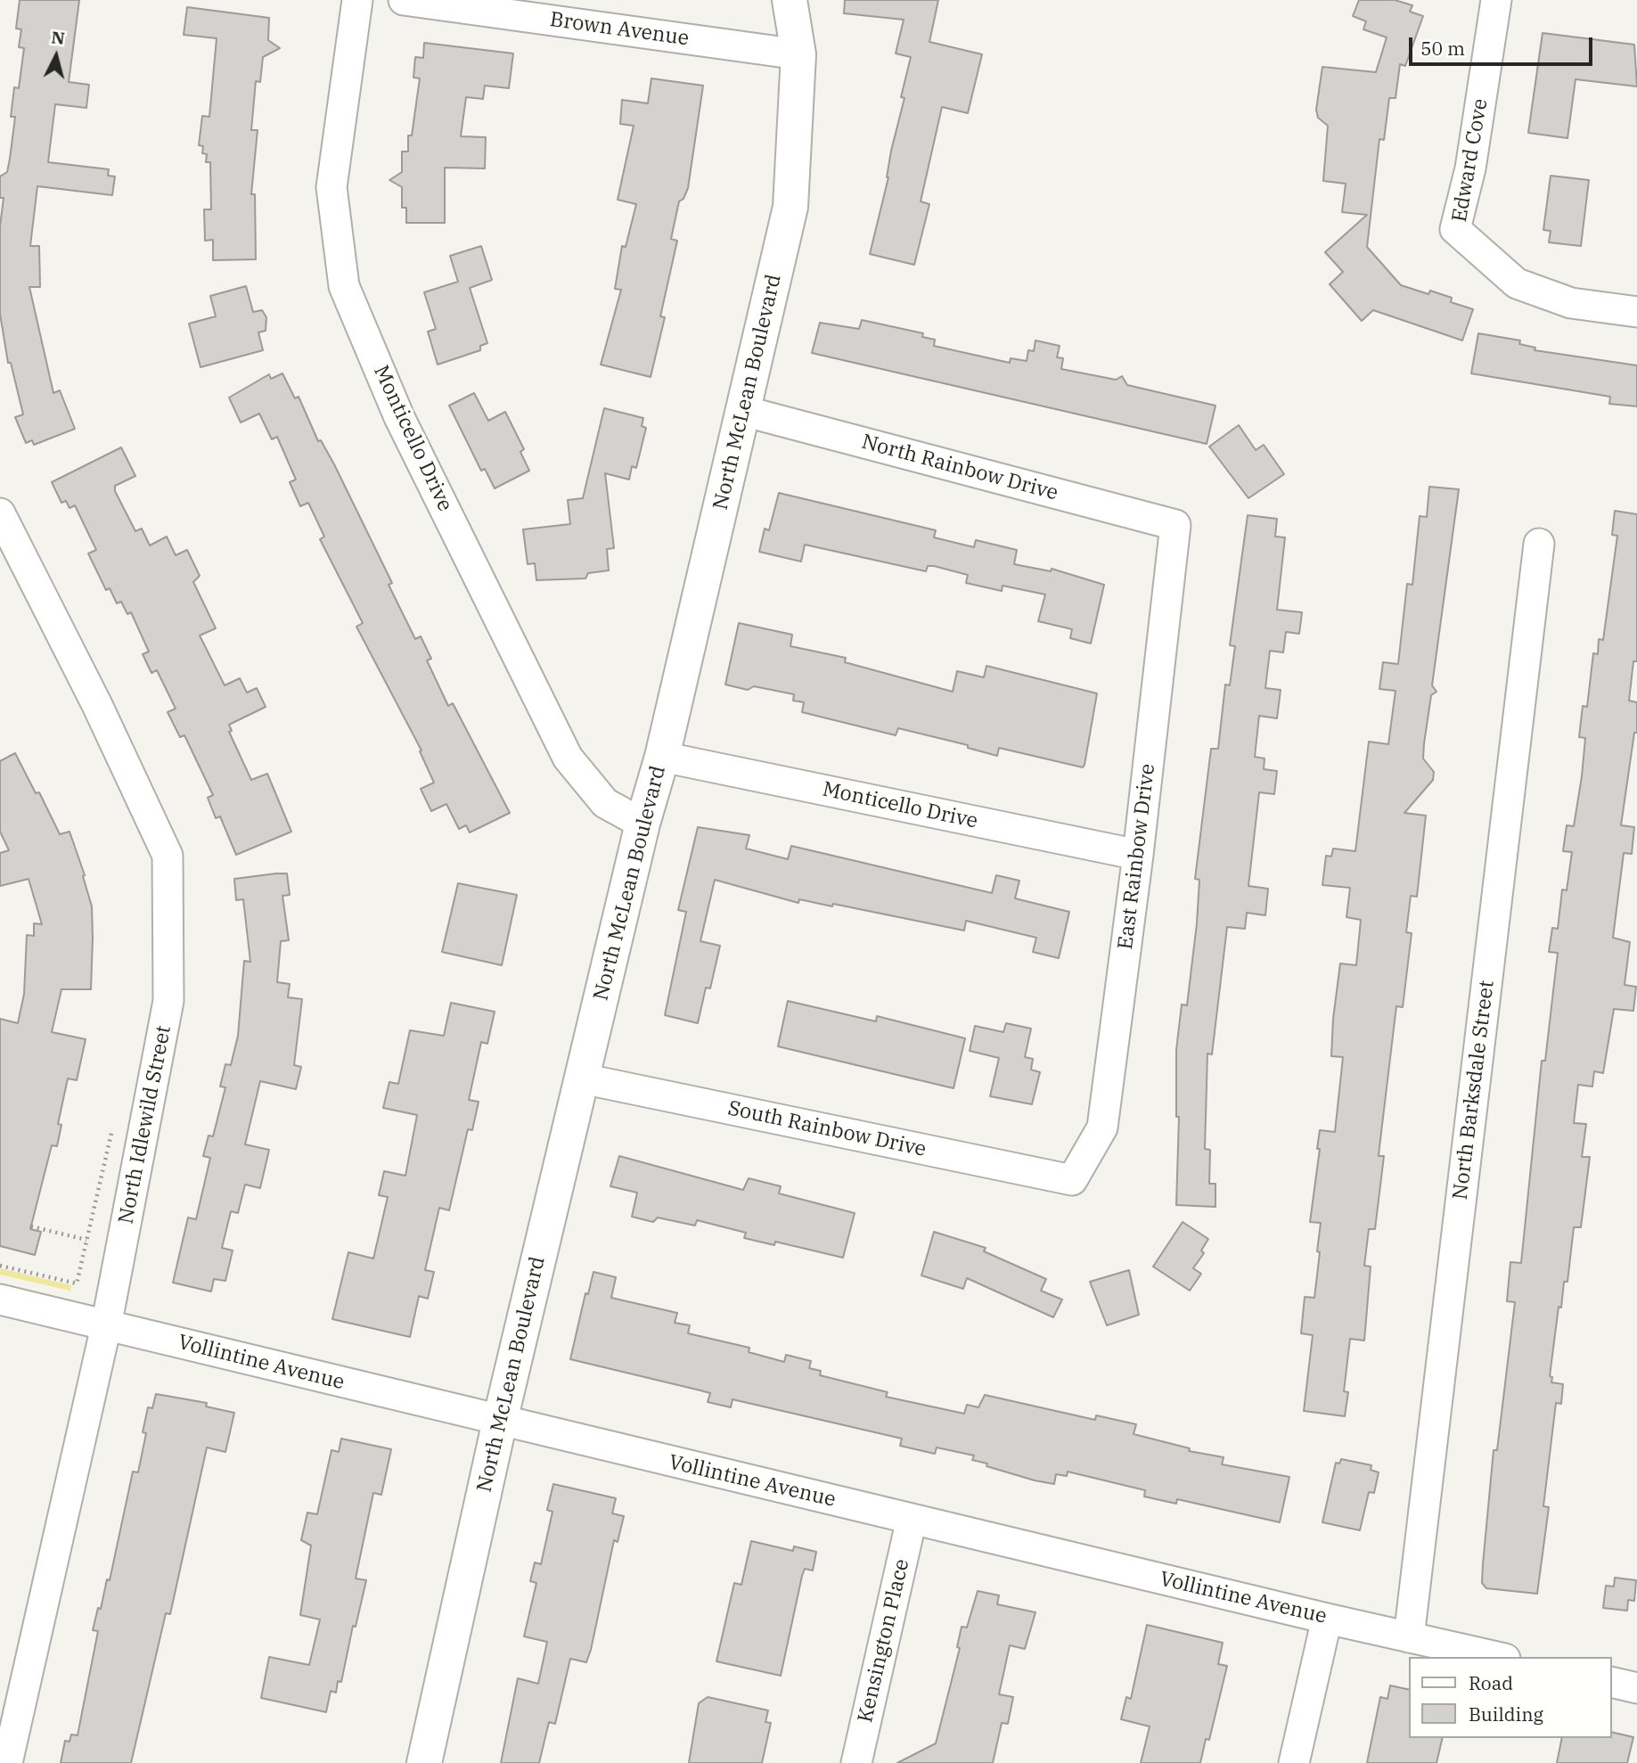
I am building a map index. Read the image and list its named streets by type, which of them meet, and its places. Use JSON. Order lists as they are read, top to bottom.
{
  "streets": {
    "main road": ["North McLean Boulevard"],
    "street": [
      "Brown Avenue",
      "Edward Cove",
      "Monticello Drive",
      "North Rainbow Drive",
      "East Rainbow Drive",
      "North Barksdale Street",
      "North Idlewild Street",
      "South Rainbow Drive",
      "Vollintine Avenue",
      "Kensington Place"
    ]
  },
  "crossings": [
    ["Brown Avenue", "North McLean Boulevard"],
    ["North McLean Boulevard", "Monticello Drive"],
    ["North McLean Boulevard", "North Rainbow Drive"],
    ["North McLean Boulevard", "South Rainbow Drive"],
    ["North McLean Boulevard", "Vollintine Avenue"],
    ["Monticello Drive", "East Rainbow Drive"],
    ["North Rainbow Drive", "East Rainbow Drive"],
    ["East Rainbow Drive", "South Rainbow Drive"],
    ["North Barksdale Street", "Vollintine Avenue"],
    ["North Idlewild Street", "Vollintine Avenue"],
    ["Vollintine Avenue", "Kensington Place"]
  ],
  "legend": ["Road", "Building"],
  "scale_bar": "50 m",
  "north": "top"
}
